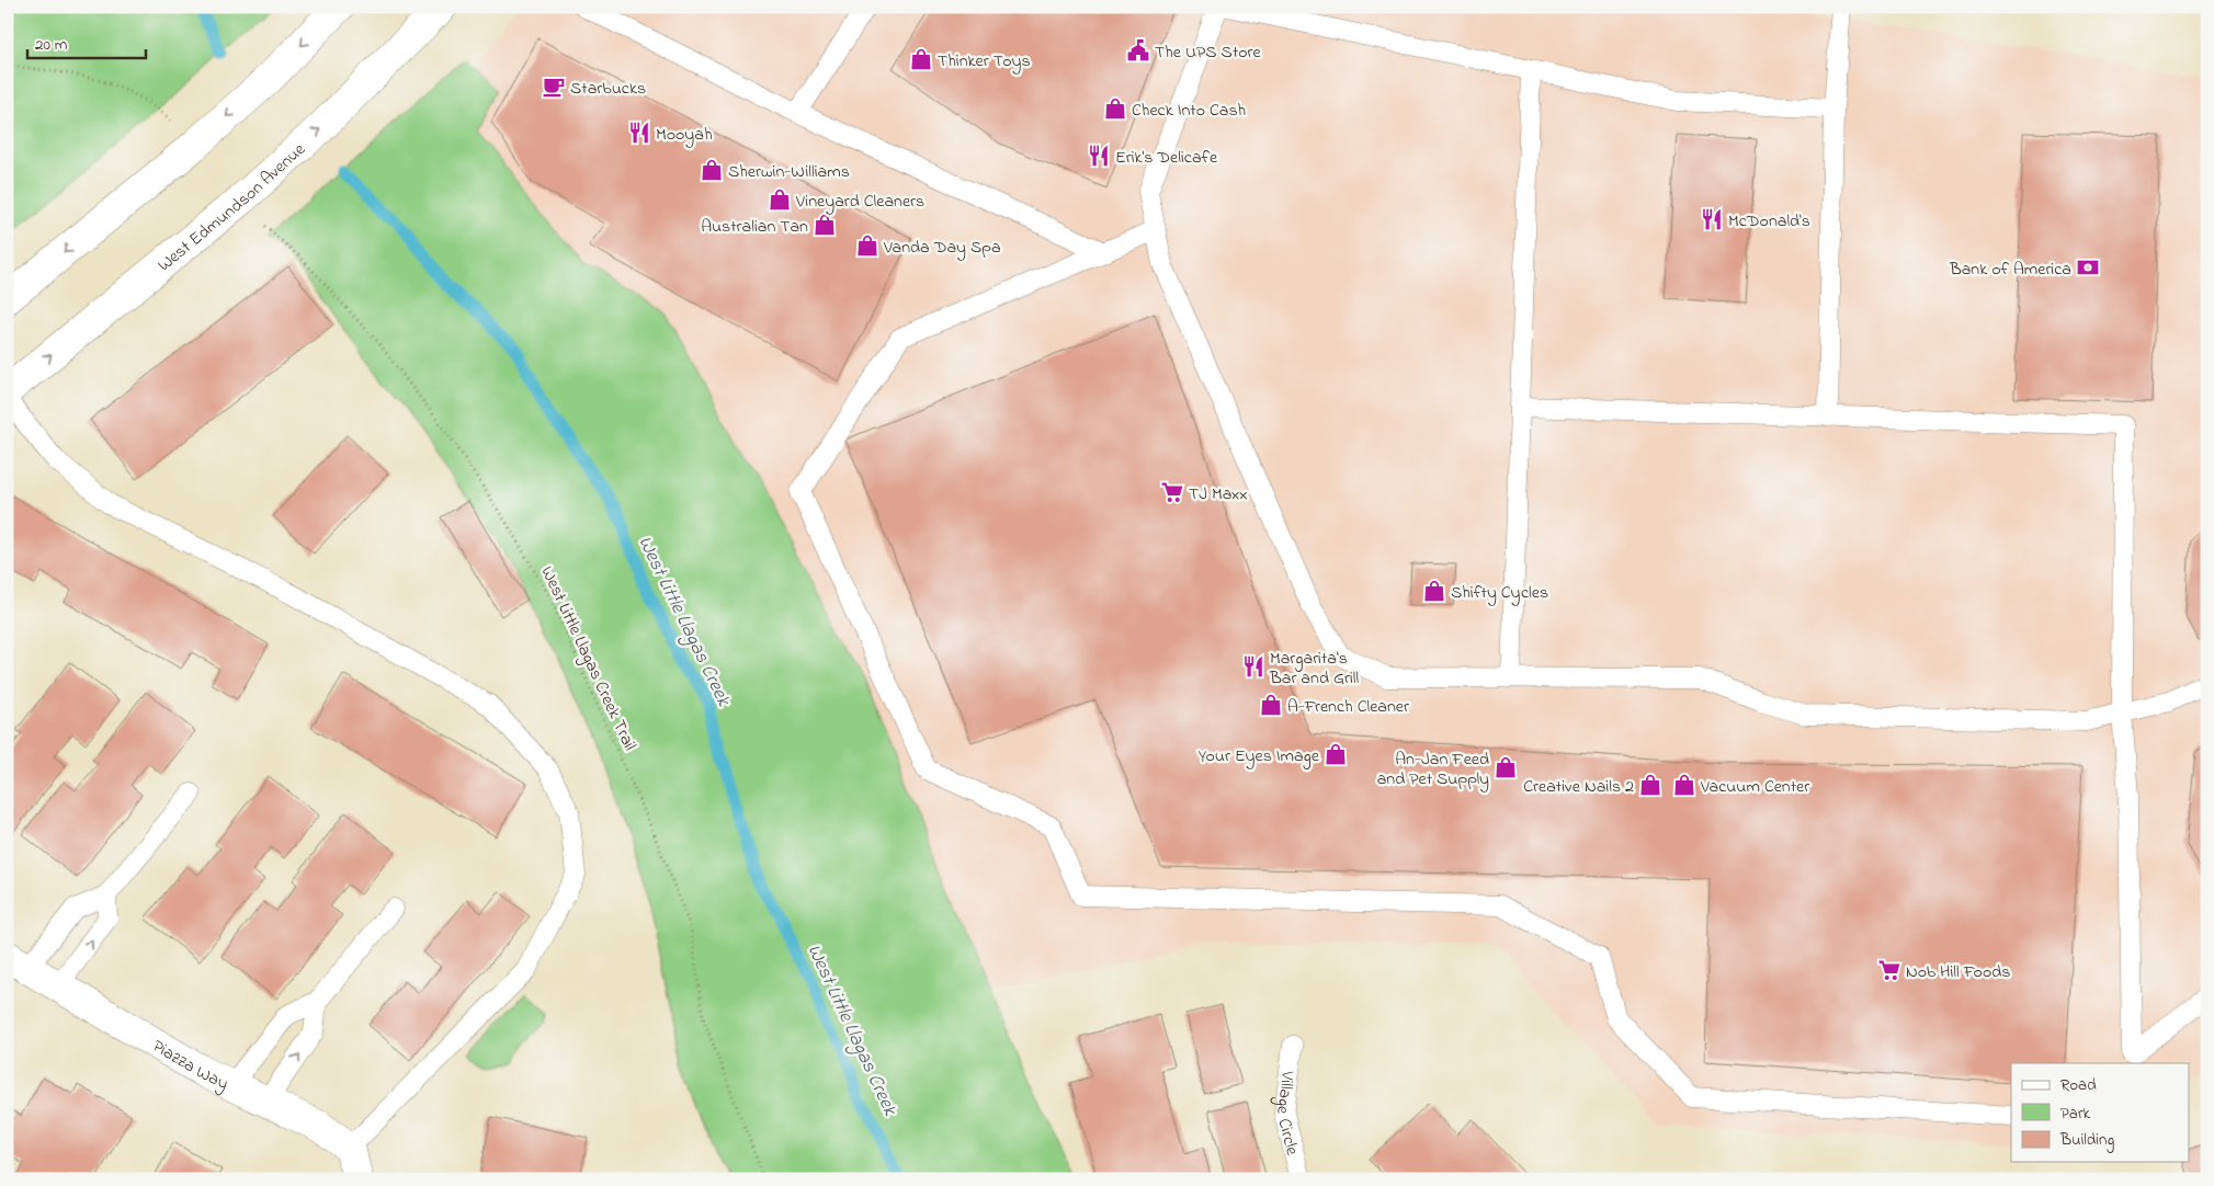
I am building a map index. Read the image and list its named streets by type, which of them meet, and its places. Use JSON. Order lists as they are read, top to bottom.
{
  "streets": {
    "street": ["West Edmundson Avenue", "Piazza Way"],
    "lane": ["Village Circle"],
    "path": ["West Little Llagas Creek Trail"]
  },
  "water": ["West Little Llagas Creek"],
  "places": {
    "public building": ["The UPS Store"],
    "shop": [
      "Thinker Toys",
      "Check Into Cash",
      "Sherwin-Williams",
      "Vineyard Cleaners",
      "Australian Tan",
      "Vanda Day Spa",
      "Shifty Cycles",
      "A-French Cleaner",
      "Your Eyes Image",
      "An-Jan Feed and Pet Supply",
      "Creative Nails 2",
      "Vacuum Center"
    ],
    "cafe": ["Starbucks"],
    "restaurant": [
      "Mooyah",
      "Erik's Delicafe",
      "McDonald's",
      "Margarita's Bar and Grill"
    ],
    "bank": ["Bank of America"],
    "supermarket": ["TJ Maxx", "Nob Hill Foods"]
  },
  "legend": ["Road", "Park", "Building"],
  "scale_bar": "20 m"
}
